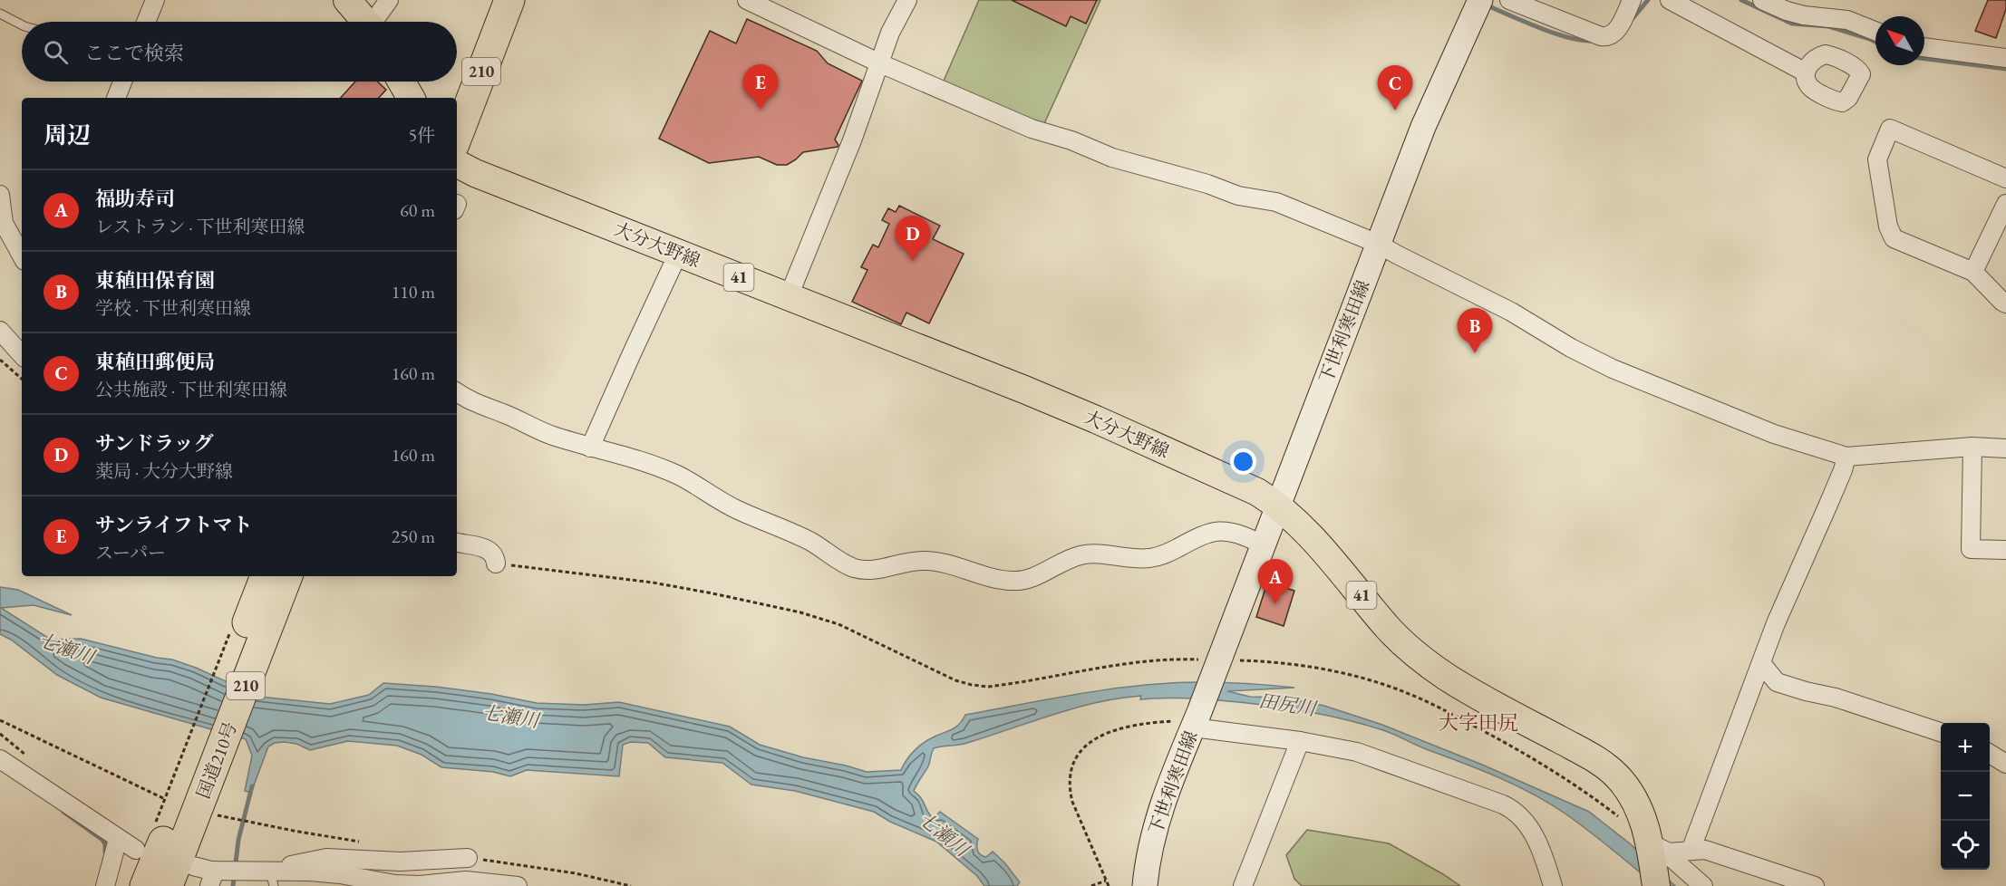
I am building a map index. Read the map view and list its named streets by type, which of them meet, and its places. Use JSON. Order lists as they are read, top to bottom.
{
  "streets": {
    "highway": ["210", "国道210号"],
    "main road": ["大分大野線", "41", "下世利寒田線"]
  },
  "crossings": [
    ["大分大野線", "下世利寒田線"]
  ],
  "districts": ["大字田尻"],
  "water": ["七瀬川", "田尻川"],
  "north": "top left",
  "page": {
    "search": "ここで検索",
    "pins": [
      "E",
      "C",
      "D",
      "B",
      "A"
    ],
    "heading": ["周辺", "5件"],
    "list": [
      {
        "mark": "A",
        "name": "福助寿司",
        "note": "レストラン · 下世利寒田線",
        "value": "60 m"
      },
      {
        "mark": "B",
        "name": "東稙田保育園",
        "note": "学校 · 下世利寒田線",
        "value": "110 m"
      },
      {
        "mark": "C",
        "name": "東稙田郵便局",
        "note": "公共施設 · 下世利寒田線",
        "value": "160 m"
      },
      {
        "mark": "D",
        "name": "サンドラッグ",
        "note": "薬局 · 大分大野線",
        "value": "160 m"
      },
      {
        "mark": "E",
        "name": "サンライフトマト",
        "note": "スーパー",
        "value": "250 m"
      }
    ],
    "map_buttons": ["+", "−"]
  }
}
